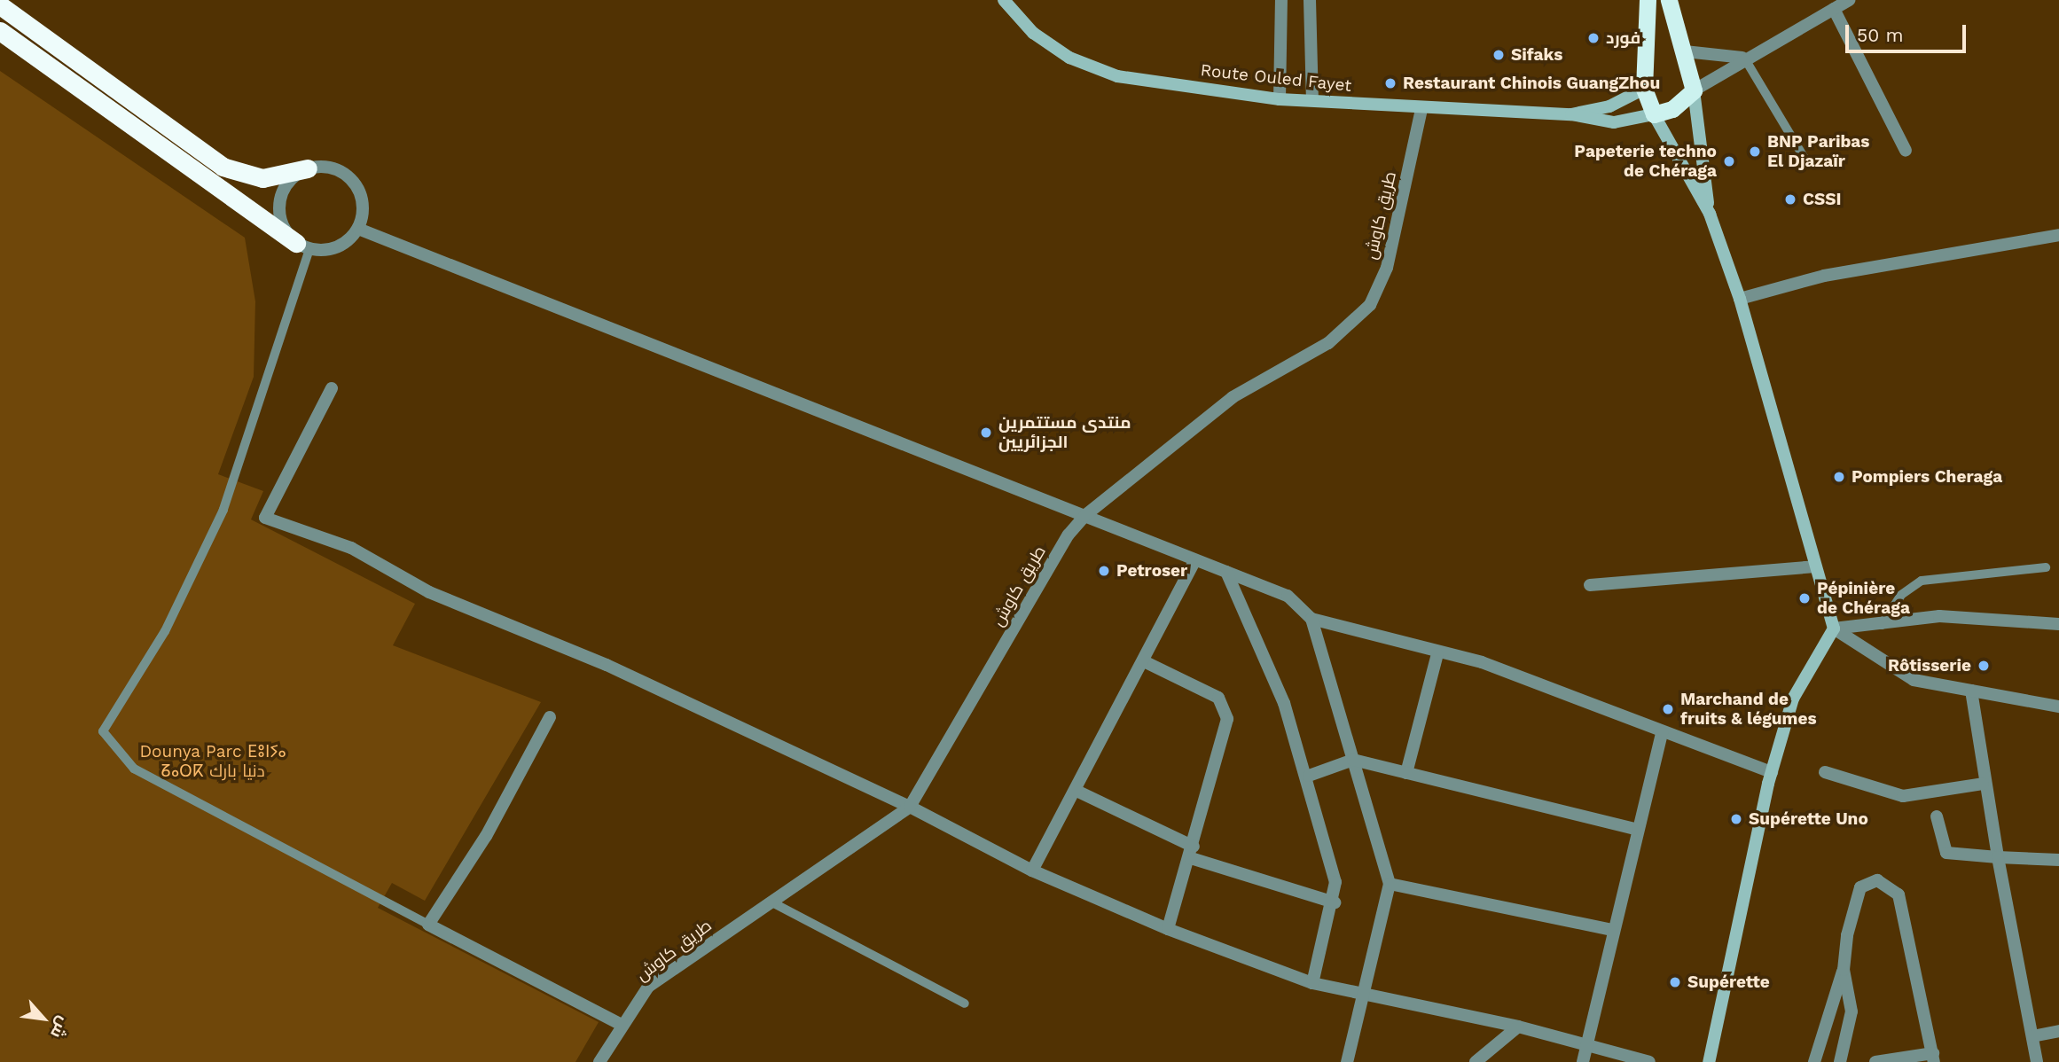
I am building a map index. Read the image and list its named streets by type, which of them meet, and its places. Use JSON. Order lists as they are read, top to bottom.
{
  "streets": {
    "main road": ["Route Ouled Fayet"],
    "street": ["طريق كاوش"]
  },
  "crossings": [
    ["Route Ouled Fayet", "طريق كاوش"]
  ],
  "parks": ["Dounya Parc ⴹⵓⵏⵢⴰ ⵒⴰⵔⴽ دنيا بارك"],
  "places": [
    "فورد",
    "Sifaks",
    "Restaurant Chinois GuangZhou",
    "BNP Paribas El Djazaïr",
    "Papeterie techno de Chéraga",
    "CSSI",
    "منتدى مستتمرين الجزائريين",
    "Pompiers Cheraga",
    "Petroser",
    "Pépinière de Chéraga",
    "Rôtisserie",
    "Marchand de fruits & légumes",
    "Supérette Uno",
    "Supérette"
  ],
  "scale_bar": "50 m",
  "north": "bottom right"
}
